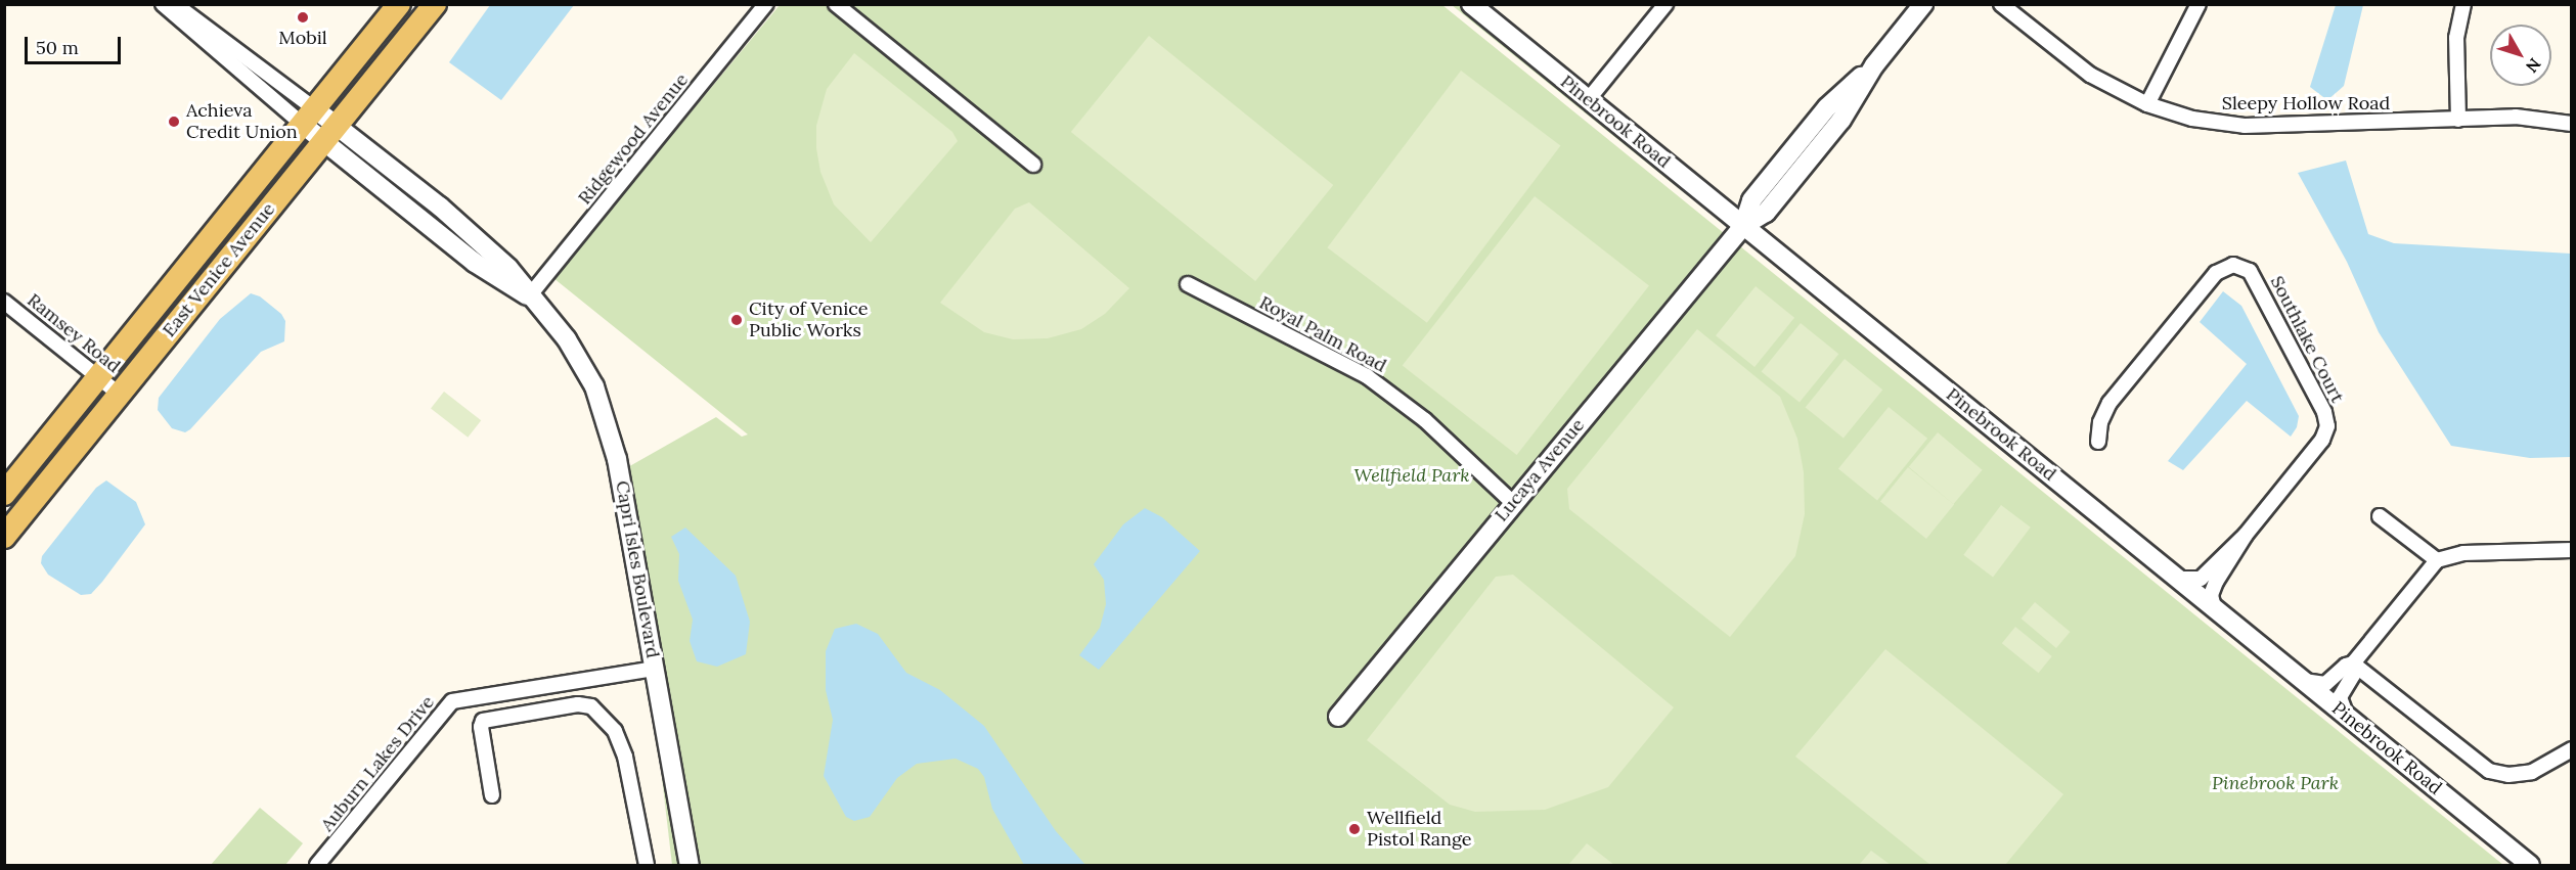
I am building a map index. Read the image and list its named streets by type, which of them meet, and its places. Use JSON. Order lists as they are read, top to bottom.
{
  "streets": {
    "main road": ["East Venice Avenue"],
    "street": [
      "Sleepy Hollow Road",
      "Pinebrook Road",
      "Ridgewood Avenue",
      "Ramsey Road",
      "Royal Palm Road",
      "Southlake Court",
      "Lucaya Avenue",
      "Capri Isles Boulevard",
      "Auburn Lakes Drive"
    ]
  },
  "crossings": [
    ["Pinebrook Road", "Southlake Court"],
    ["Pinebrook Road", "Lucaya Avenue"],
    ["Ridgewood Avenue", "Capri Isles Boulevard"],
    ["East Venice Avenue", "Ramsey Road"],
    ["East Venice Avenue", "Capri Isles Boulevard"],
    ["Royal Palm Road", "Lucaya Avenue"],
    ["Capri Isles Boulevard", "Auburn Lakes Drive"]
  ],
  "parks": ["Wellfield Park", "Pinebrook Park"],
  "places": [
    "Mobil",
    "Achieva Credit Union",
    "City of Venice Public Works",
    "Wellfield Pistol Range"
  ],
  "scale_bar": "50 m",
  "north": "bottom right"
}
